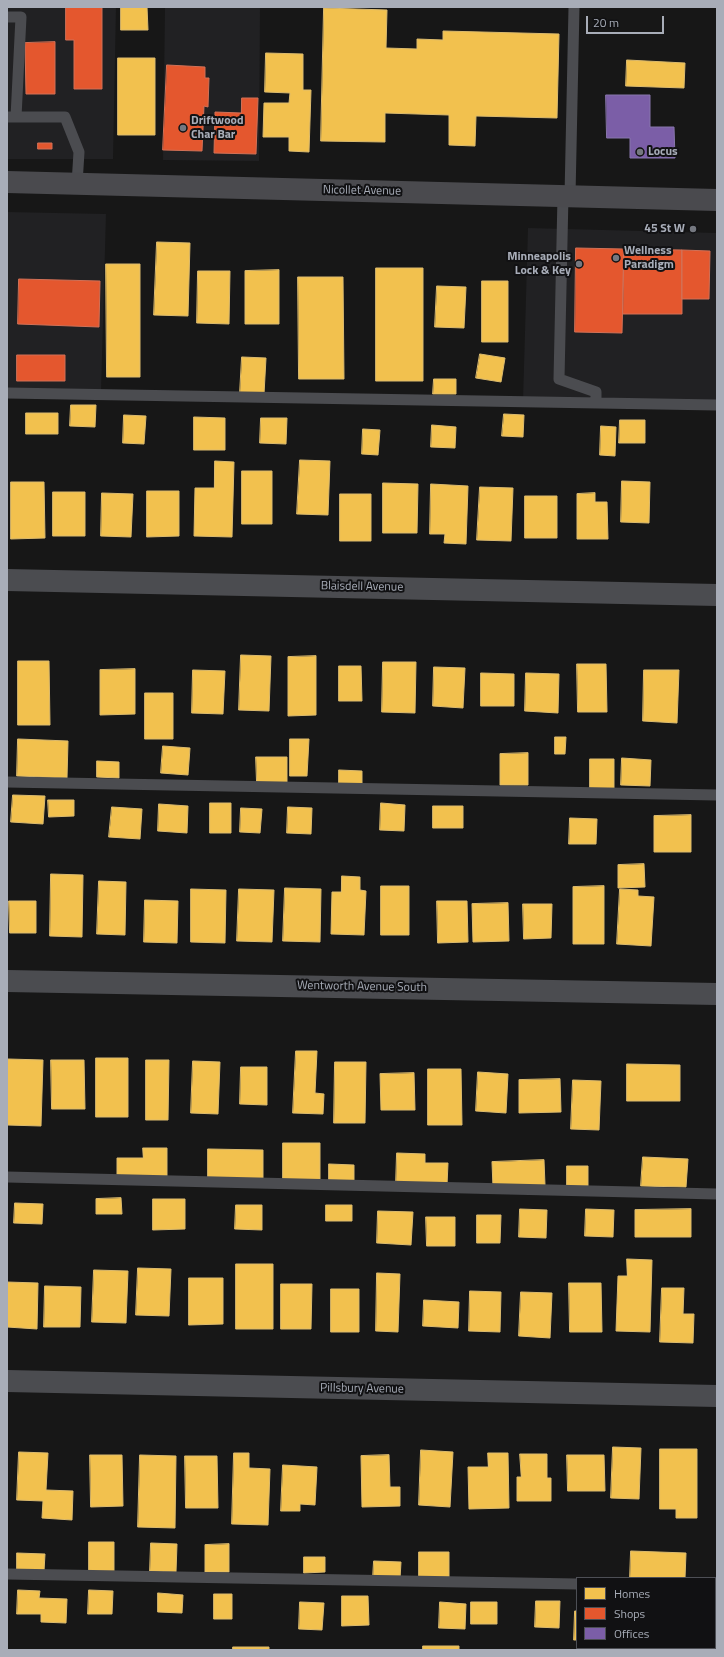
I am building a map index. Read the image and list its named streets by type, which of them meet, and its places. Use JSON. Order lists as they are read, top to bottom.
{
  "streets": {
    "main road": ["Nicollet Avenue"],
    "street": ["Blaisdell Avenue", "Wentworth Avenue South", "Pillsbury Avenue"]
  },
  "places": [
    "Driftwood Char Bar",
    "Locus",
    "45 St W",
    "Wellness Paradigm",
    "Minneapolis Lock & Key"
  ],
  "legend": ["Homes", "Shops", "Offices"],
  "scale_bar": "20 m"
}
